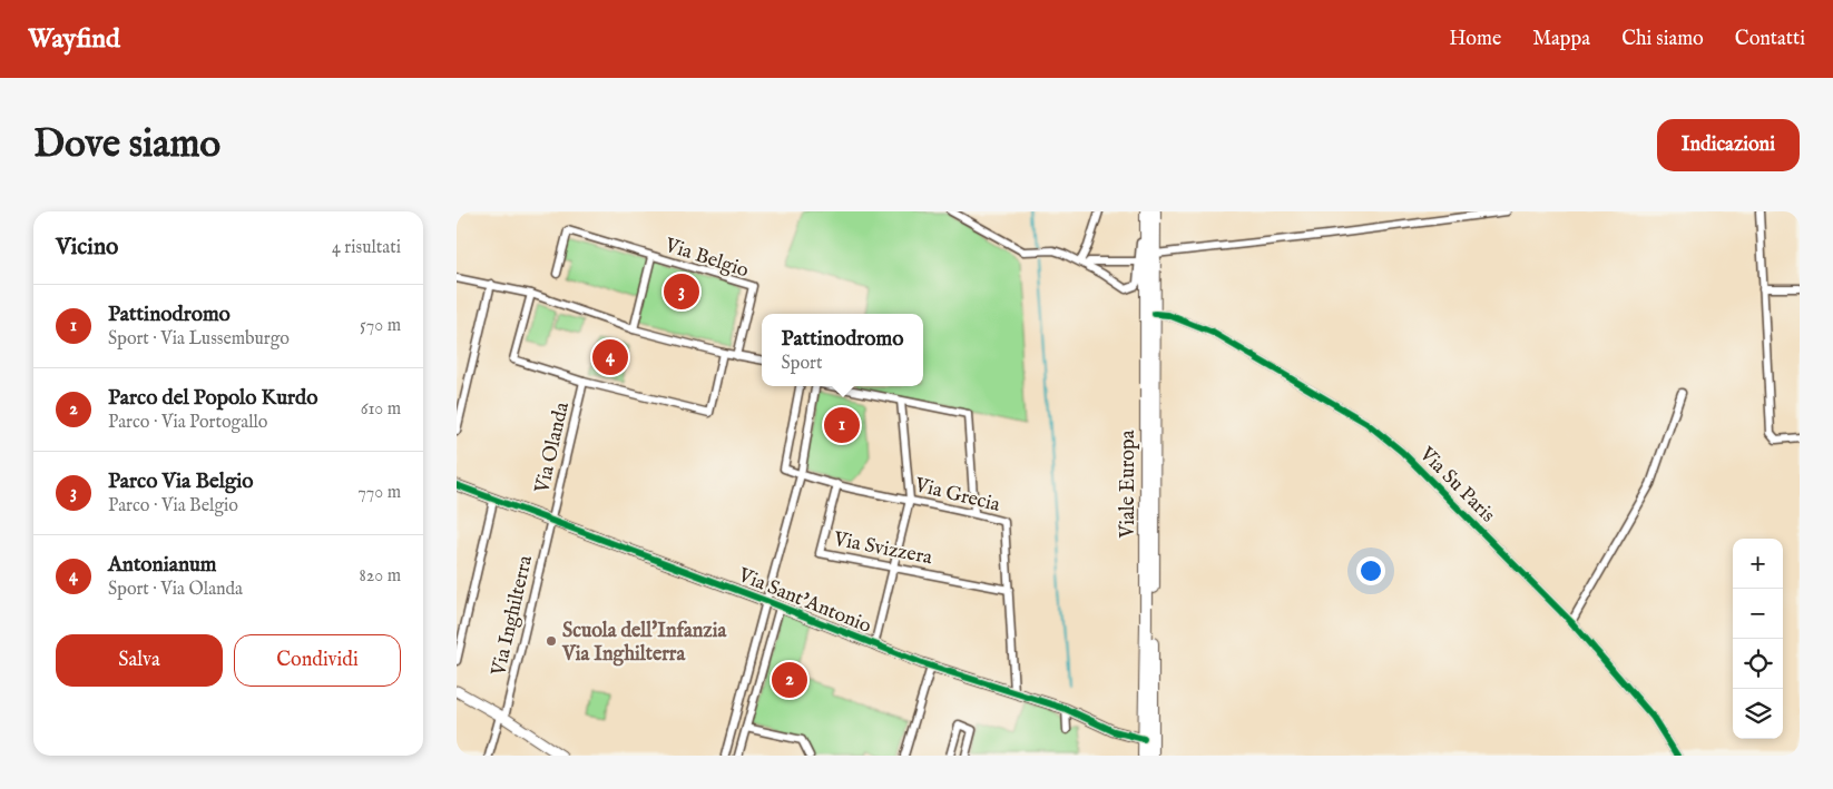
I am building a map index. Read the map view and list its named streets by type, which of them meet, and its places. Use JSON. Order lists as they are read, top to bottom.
{
  "streets": {
    "main road": ["Viale Europa"],
    "street": [
      "Via Belgio",
      "Via Olanda",
      "Via Su Paris",
      "Via Grecia",
      "Via Svizzera",
      "Via Sant'Antonio",
      "Via Inghilterra"
    ]
  },
  "crossings": [
    ["Via Olanda", "Via Sant'Antonio"],
    ["Via Olanda", "Via Inghilterra"],
    ["Viale Europa", "Via Su Paris"],
    ["Viale Europa", "Via Sant'Antonio"],
    ["Via Grecia", "Via Svizzera"],
    ["Via Grecia", "Via Sant'Antonio"],
    ["Via Sant'Antonio", "Via Inghilterra"]
  ],
  "places": ["Scuola dell'Infanzia Via Inghilterra"],
  "page": {
    "header": "Wayfind",
    "nav": [
      "Home",
      "Mappa",
      "Chi siamo",
      "Contatti"
    ],
    "buttons": [
      "Indicazioni",
      ["Salva", "Condividi"]
    ],
    "title": "Dove siamo",
    "heading": ["Vicino", "4 risultati"],
    "pins": [
      "3",
      "4",
      "1",
      "2"
    ],
    "list": [
      {
        "mark": "1",
        "name": "Pattinodromo",
        "note": "Sport · Via Lussemburgo",
        "value": "570 m"
      },
      {
        "mark": "2",
        "name": "Parco del Popolo Kurdo",
        "note": "Parco · Via Portogallo",
        "value": "610 m"
      },
      {
        "mark": "3",
        "name": "Parco Via Belgio",
        "note": "Parco · Via Belgio",
        "value": "770 m"
      },
      {
        "mark": "4",
        "name": "Antonianum",
        "note": "Sport · Via Olanda",
        "value": "820 m"
      }
    ],
    "popup": ["Pattinodromo", "Sport"],
    "map_buttons": ["+", "−"]
  }
}
